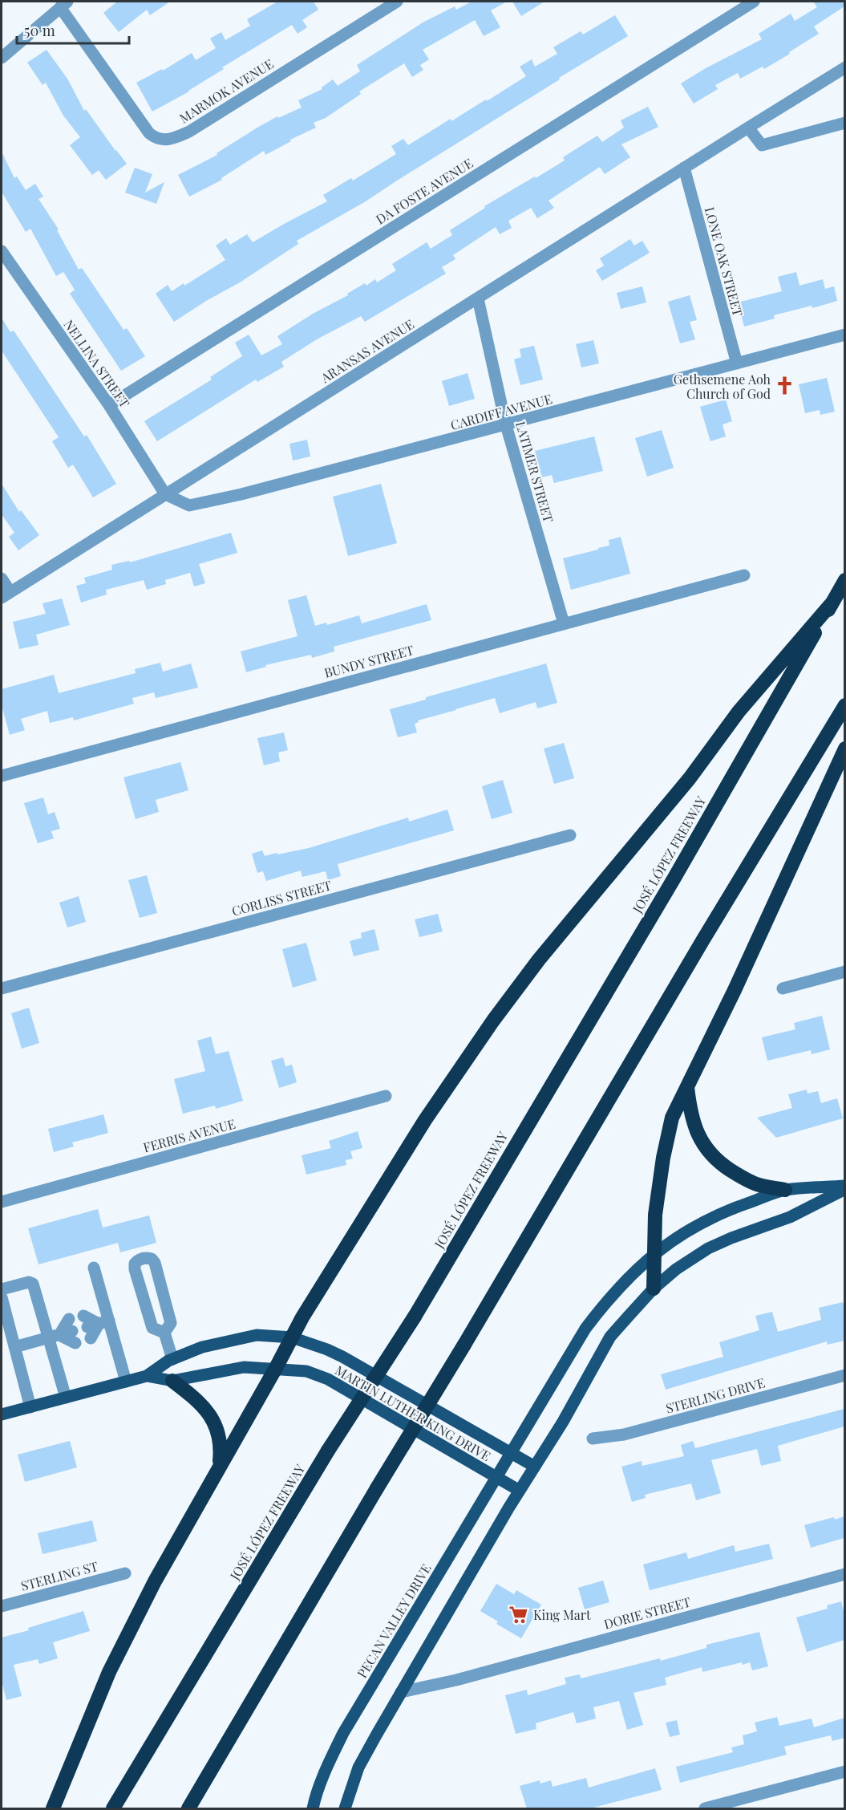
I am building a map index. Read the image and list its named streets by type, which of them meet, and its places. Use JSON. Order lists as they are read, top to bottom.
{
  "streets": {
    "highway": ["JOSÉ LÓPEZ FREEWAY"],
    "main road": ["MARTIN LUTHER KING DRIVE", "PECAN VALLEY DRIVE"],
    "street": [
      "MARMOK AVENUE",
      "DA FOSTE AVENUE",
      "LONE OAK STREET",
      "ARANSAS AVENUE",
      "NELLINA STREET",
      "CARDIFF AVENUE",
      "LATIMER STREET",
      "BUNDY STREET",
      "CORLISS STREET",
      "FERRIS AVENUE",
      "STERLING DRIVE",
      "STERLING ST",
      "DORIE STREET"
    ]
  },
  "crossings": [
    ["DA FOSTE AVENUE", "NELLINA STREET"],
    ["LONE OAK STREET", "ARANSAS AVENUE"],
    ["LONE OAK STREET", "CARDIFF AVENUE"],
    ["ARANSAS AVENUE", "NELLINA STREET"],
    ["ARANSAS AVENUE", "CARDIFF AVENUE"],
    ["ARANSAS AVENUE", "LATIMER STREET"],
    ["NELLINA STREET", "CARDIFF AVENUE"],
    ["CARDIFF AVENUE", "LATIMER STREET"],
    ["LATIMER STREET", "BUNDY STREET"],
    ["MARTIN LUTHER KING DRIVE", "PECAN VALLEY DRIVE"]
  ],
  "places": {
    "church": ["Gethsemene Aoh Church of God"],
    "supermarket": ["King Mart"]
  },
  "scale_bar": "50 m"
}
